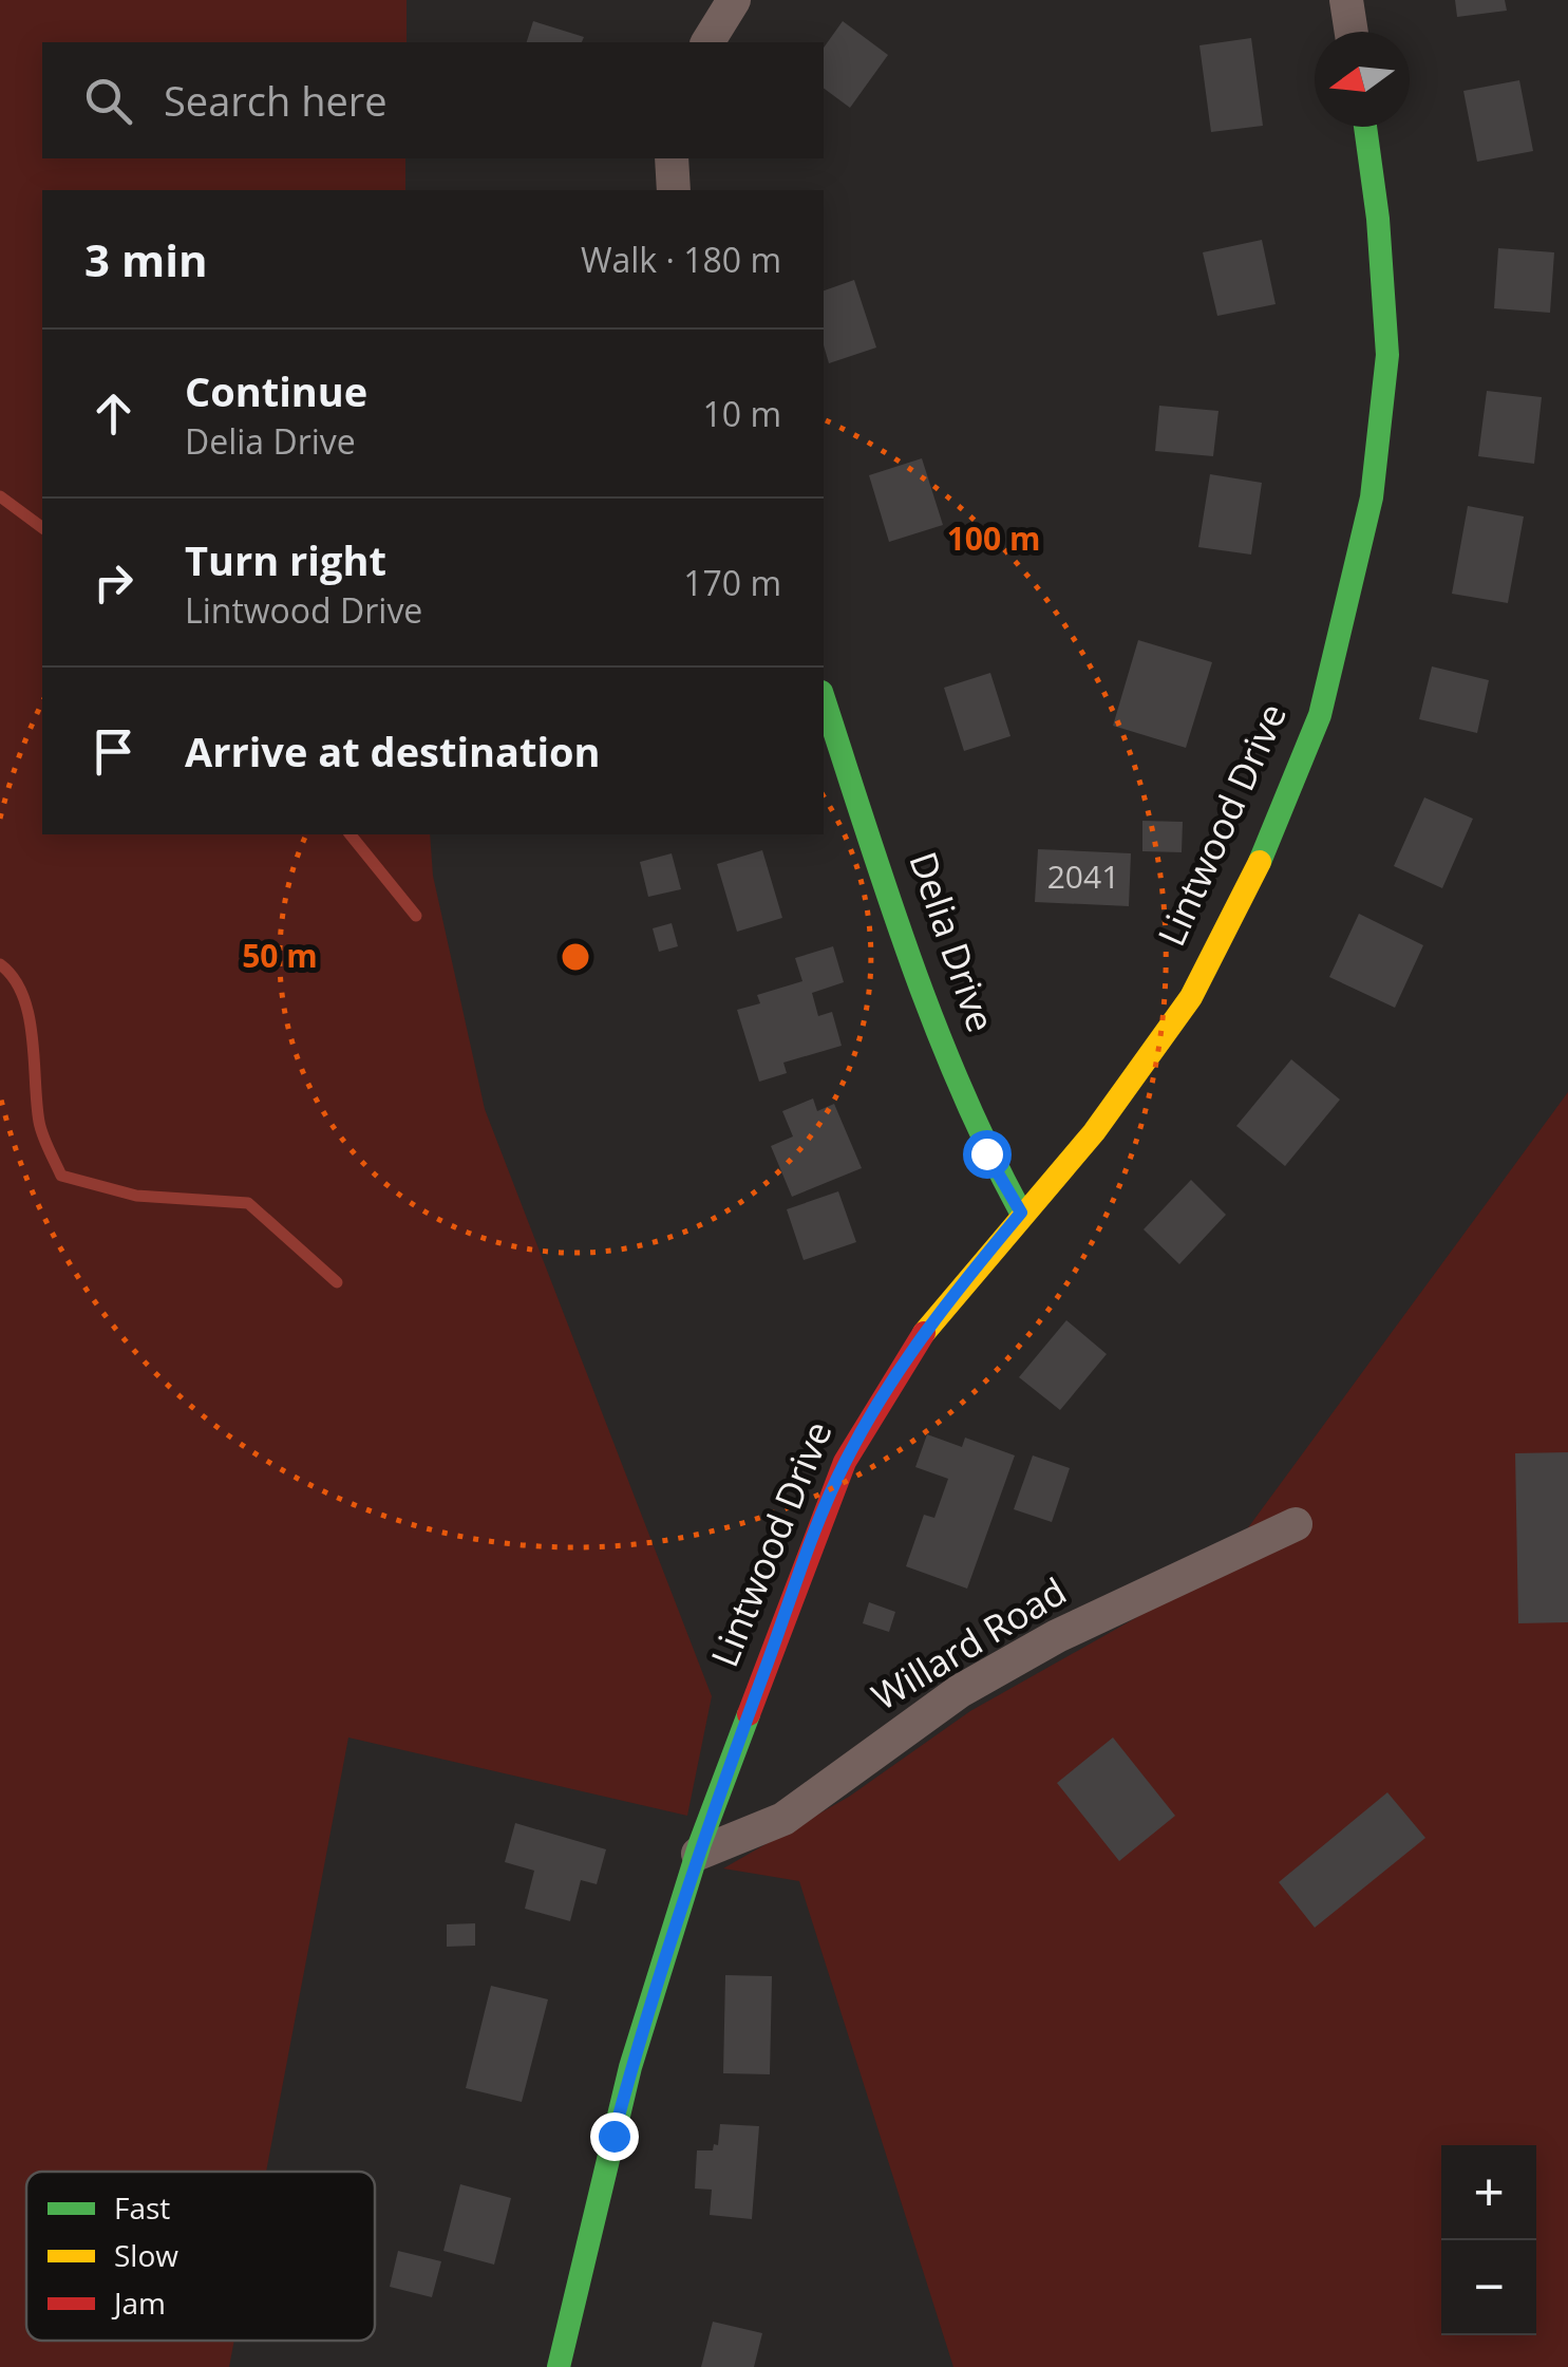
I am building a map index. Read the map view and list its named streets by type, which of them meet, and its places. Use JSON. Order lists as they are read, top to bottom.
{
  "streets": {
    "street": ["Lintwood Drive", "Delia Drive", "Willard Road"]
  },
  "crossings": [
    ["Lintwood Drive", "Delia Drive"],
    ["Lintwood Drive", "Willard Road"]
  ],
  "house_numbers": ["2041"],
  "legend": ["Fast", "Slow", "Jam"],
  "north": "left",
  "page": {
    "search": "Search here",
    "heading": ["3 min", "Walk · 180 m"],
    "list": [
      ["Continue", "Delia Drive", "10 m"],
      ["Turn right", "Lintwood Drive", "170 m"],
      "Arrive at destination"
    ],
    "map_buttons": ["+", "−"]
  },
  "rings": ["100 m", "50 m"]
}
